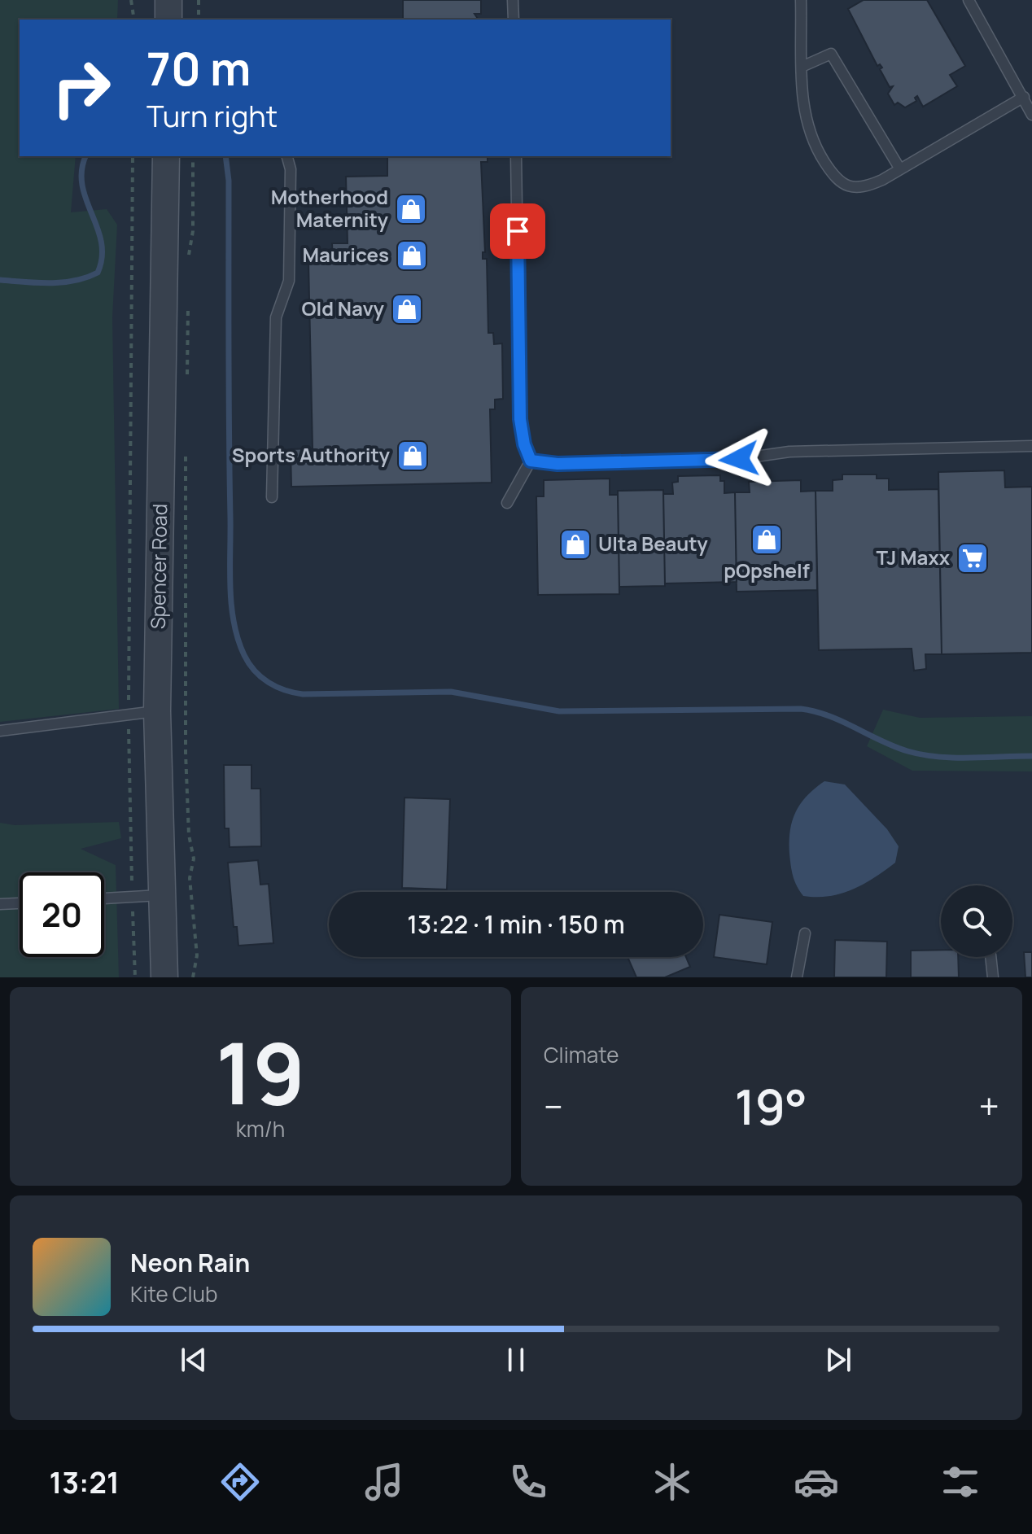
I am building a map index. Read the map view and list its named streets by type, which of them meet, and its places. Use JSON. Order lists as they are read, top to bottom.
{
  "streets": {
    "street": ["Spencer Road"]
  },
  "places": {
    "shop": [
      "Motherhood Maternity",
      "Maurices",
      "Old Navy",
      "Sports Authority",
      "pOpshelf",
      "Ulta Beauty"
    ],
    "supermarket": ["TJ Maxx"]
  },
  "page": {
    "turn": ["70 m", "Turn right"],
    "limit": "20",
    "trip": "13:22 · 1 min · 150 m",
    "tile": [
      ["19", "km/h"],
      "Climate"
    ],
    "heat": ["−", "19°", "+"],
    "song": ["Neon Rain", "Kite Club"],
    "tabs": "13:21"
  }
}
